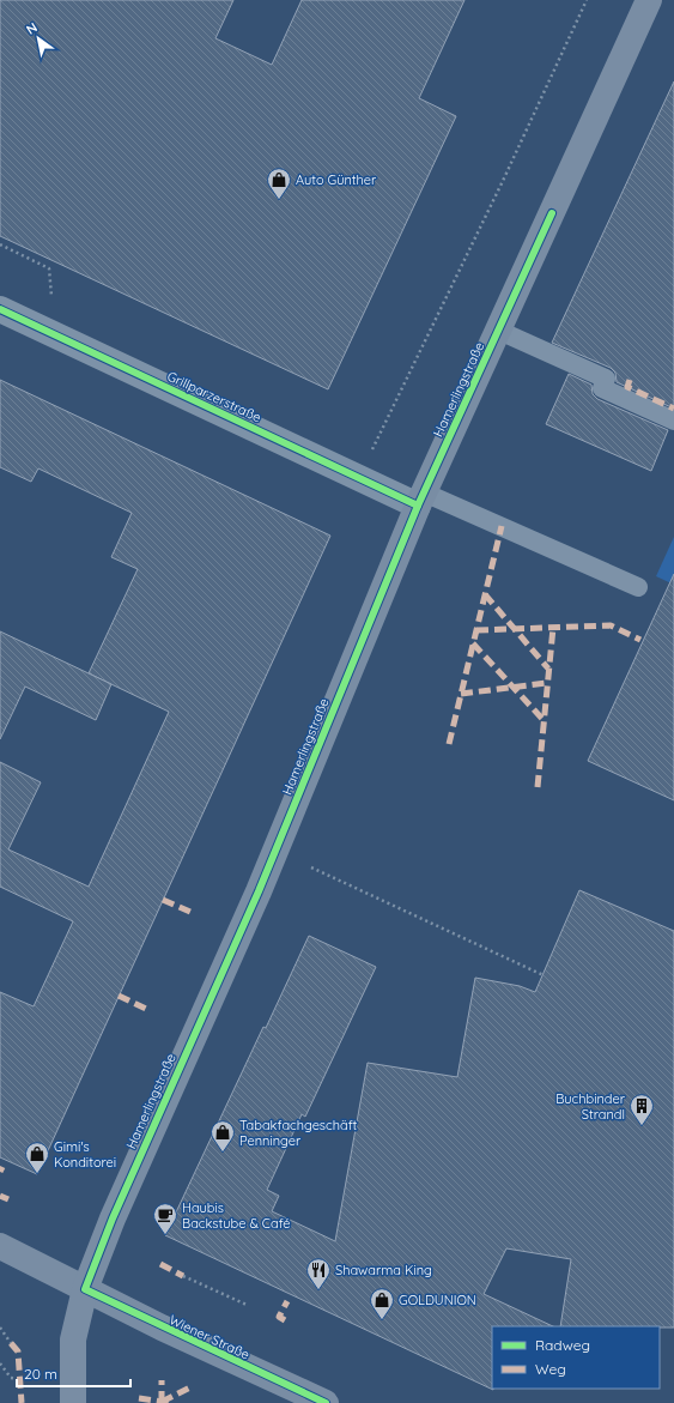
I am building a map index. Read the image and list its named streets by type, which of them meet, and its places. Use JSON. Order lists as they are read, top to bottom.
{
  "streets": {
    "main road": ["Hamerlingstraße", "Wiener Straße"],
    "street": ["Grillparzerstraße"]
  },
  "crossings": [
    ["Hamerlingstraße", "Grillparzerstraße"],
    ["Hamerlingstraße", "Wiener Straße"]
  ],
  "places": {
    "shop": [
      "Auto Günther",
      "Tabakfachgeschäft Penninger",
      "Gimi's Konditorei",
      "GOLDUNION"
    ],
    "building": ["Buchbinder Strandl"],
    "cafe": ["Haubis Backstube & Café"],
    "restaurant": ["Shawarma King"]
  },
  "legend": ["Radweg", "Weg"],
  "scale_bar": "20 m",
  "north": "top left"
}
